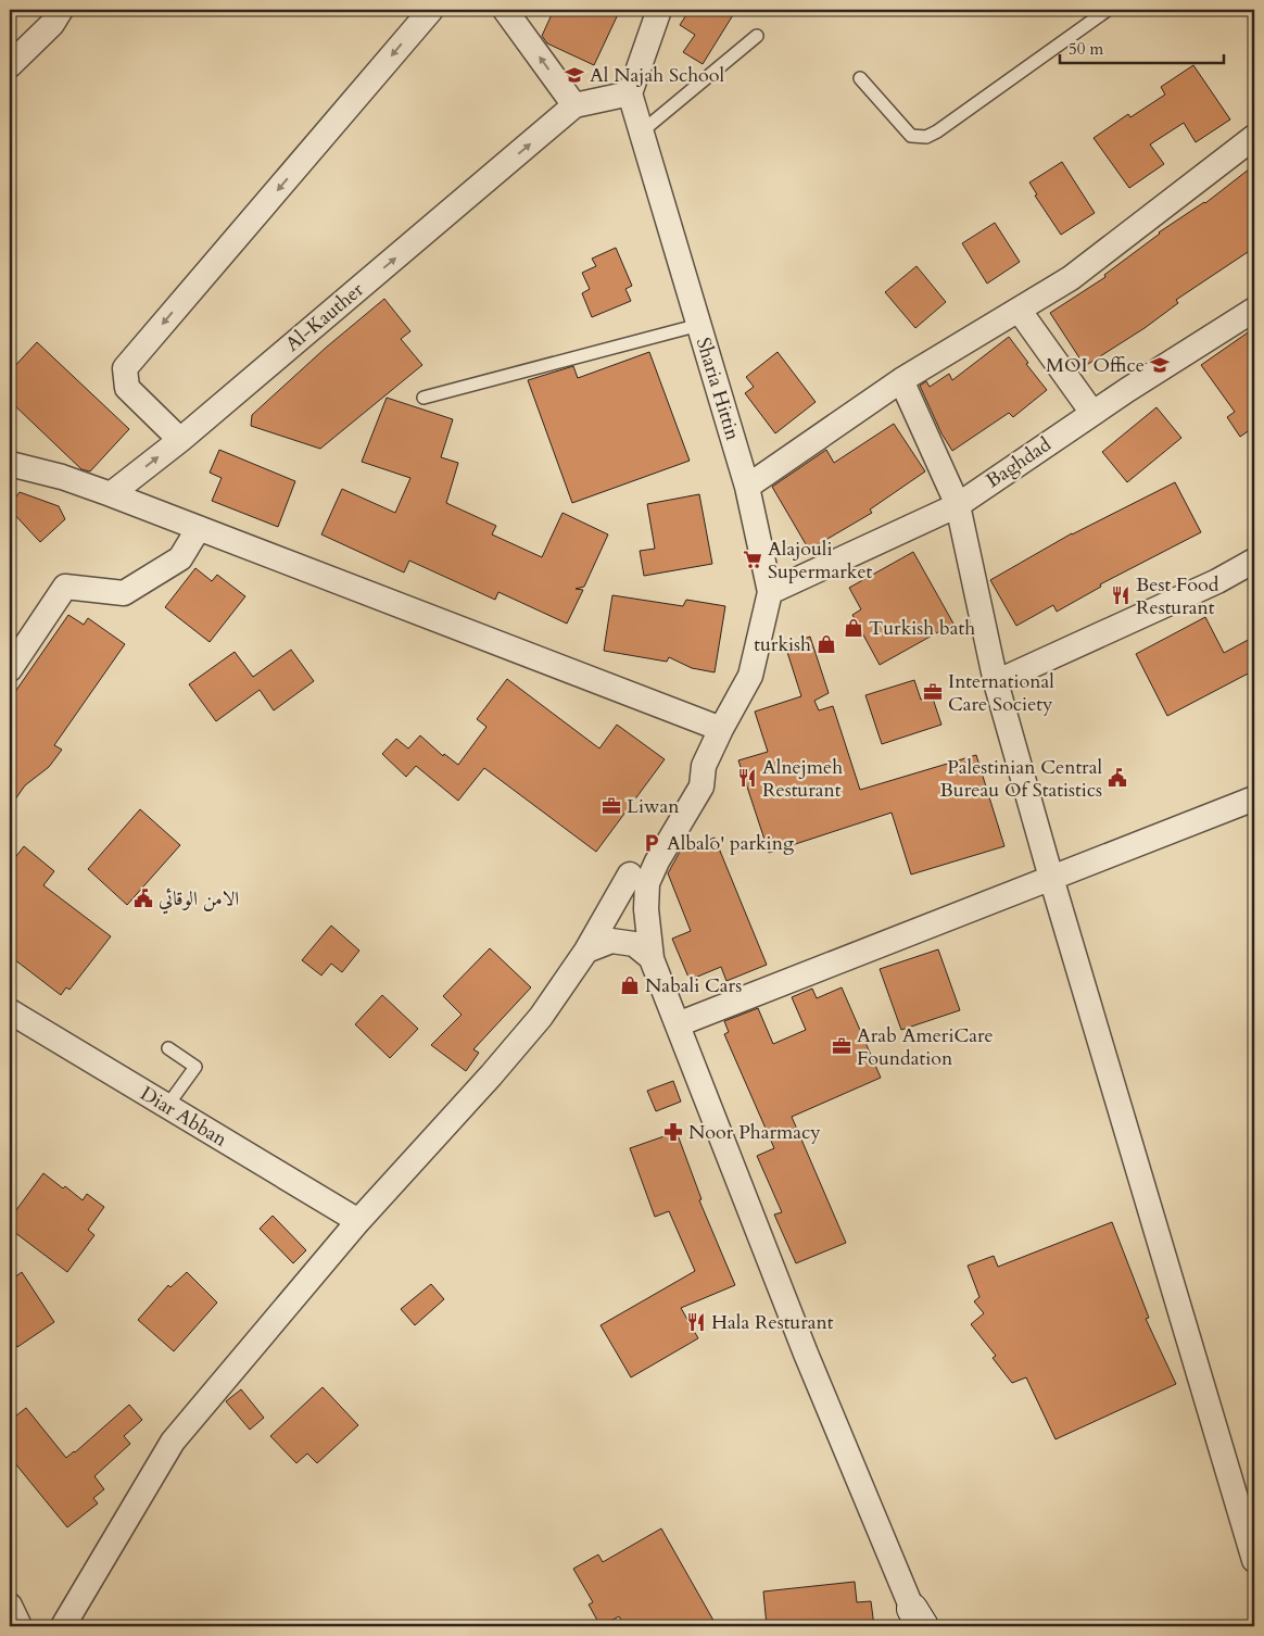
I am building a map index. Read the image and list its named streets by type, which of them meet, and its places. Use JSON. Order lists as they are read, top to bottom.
{
  "streets": {
    "street": [
      "Al-Kauther",
      "Sharia Hittin",
      "Baghdad",
      "Diar Abban"
    ]
  },
  "crossings": [
    ["Al-Kauther", "Sharia Hittin"],
    ["Sharia Hittin", "Baghdad"]
  ],
  "one_way": ["Al-Kauther"],
  "places": {
    "school or university": ["Al Najah School", "MOI Office"],
    "supermarket": ["Alajouli Supermarket"],
    "restaurant": ["Best Food Resturant", "Alnejmeh Resturant", "Hala Resturant"],
    "shop": ["Turkish bath", "turkish", "Nabali Cars"],
    "office": ["International Care Society", "Liwan", "Arab AmeriCare Foundation"],
    "public building": ["Palestinian Central Bureau Of Statistics", "الامن الوقائي"],
    "parking": ["Albalo' parking"],
    "pharmacy": ["Noor Pharmacy"]
  },
  "scale_bar": "50 m"
}
